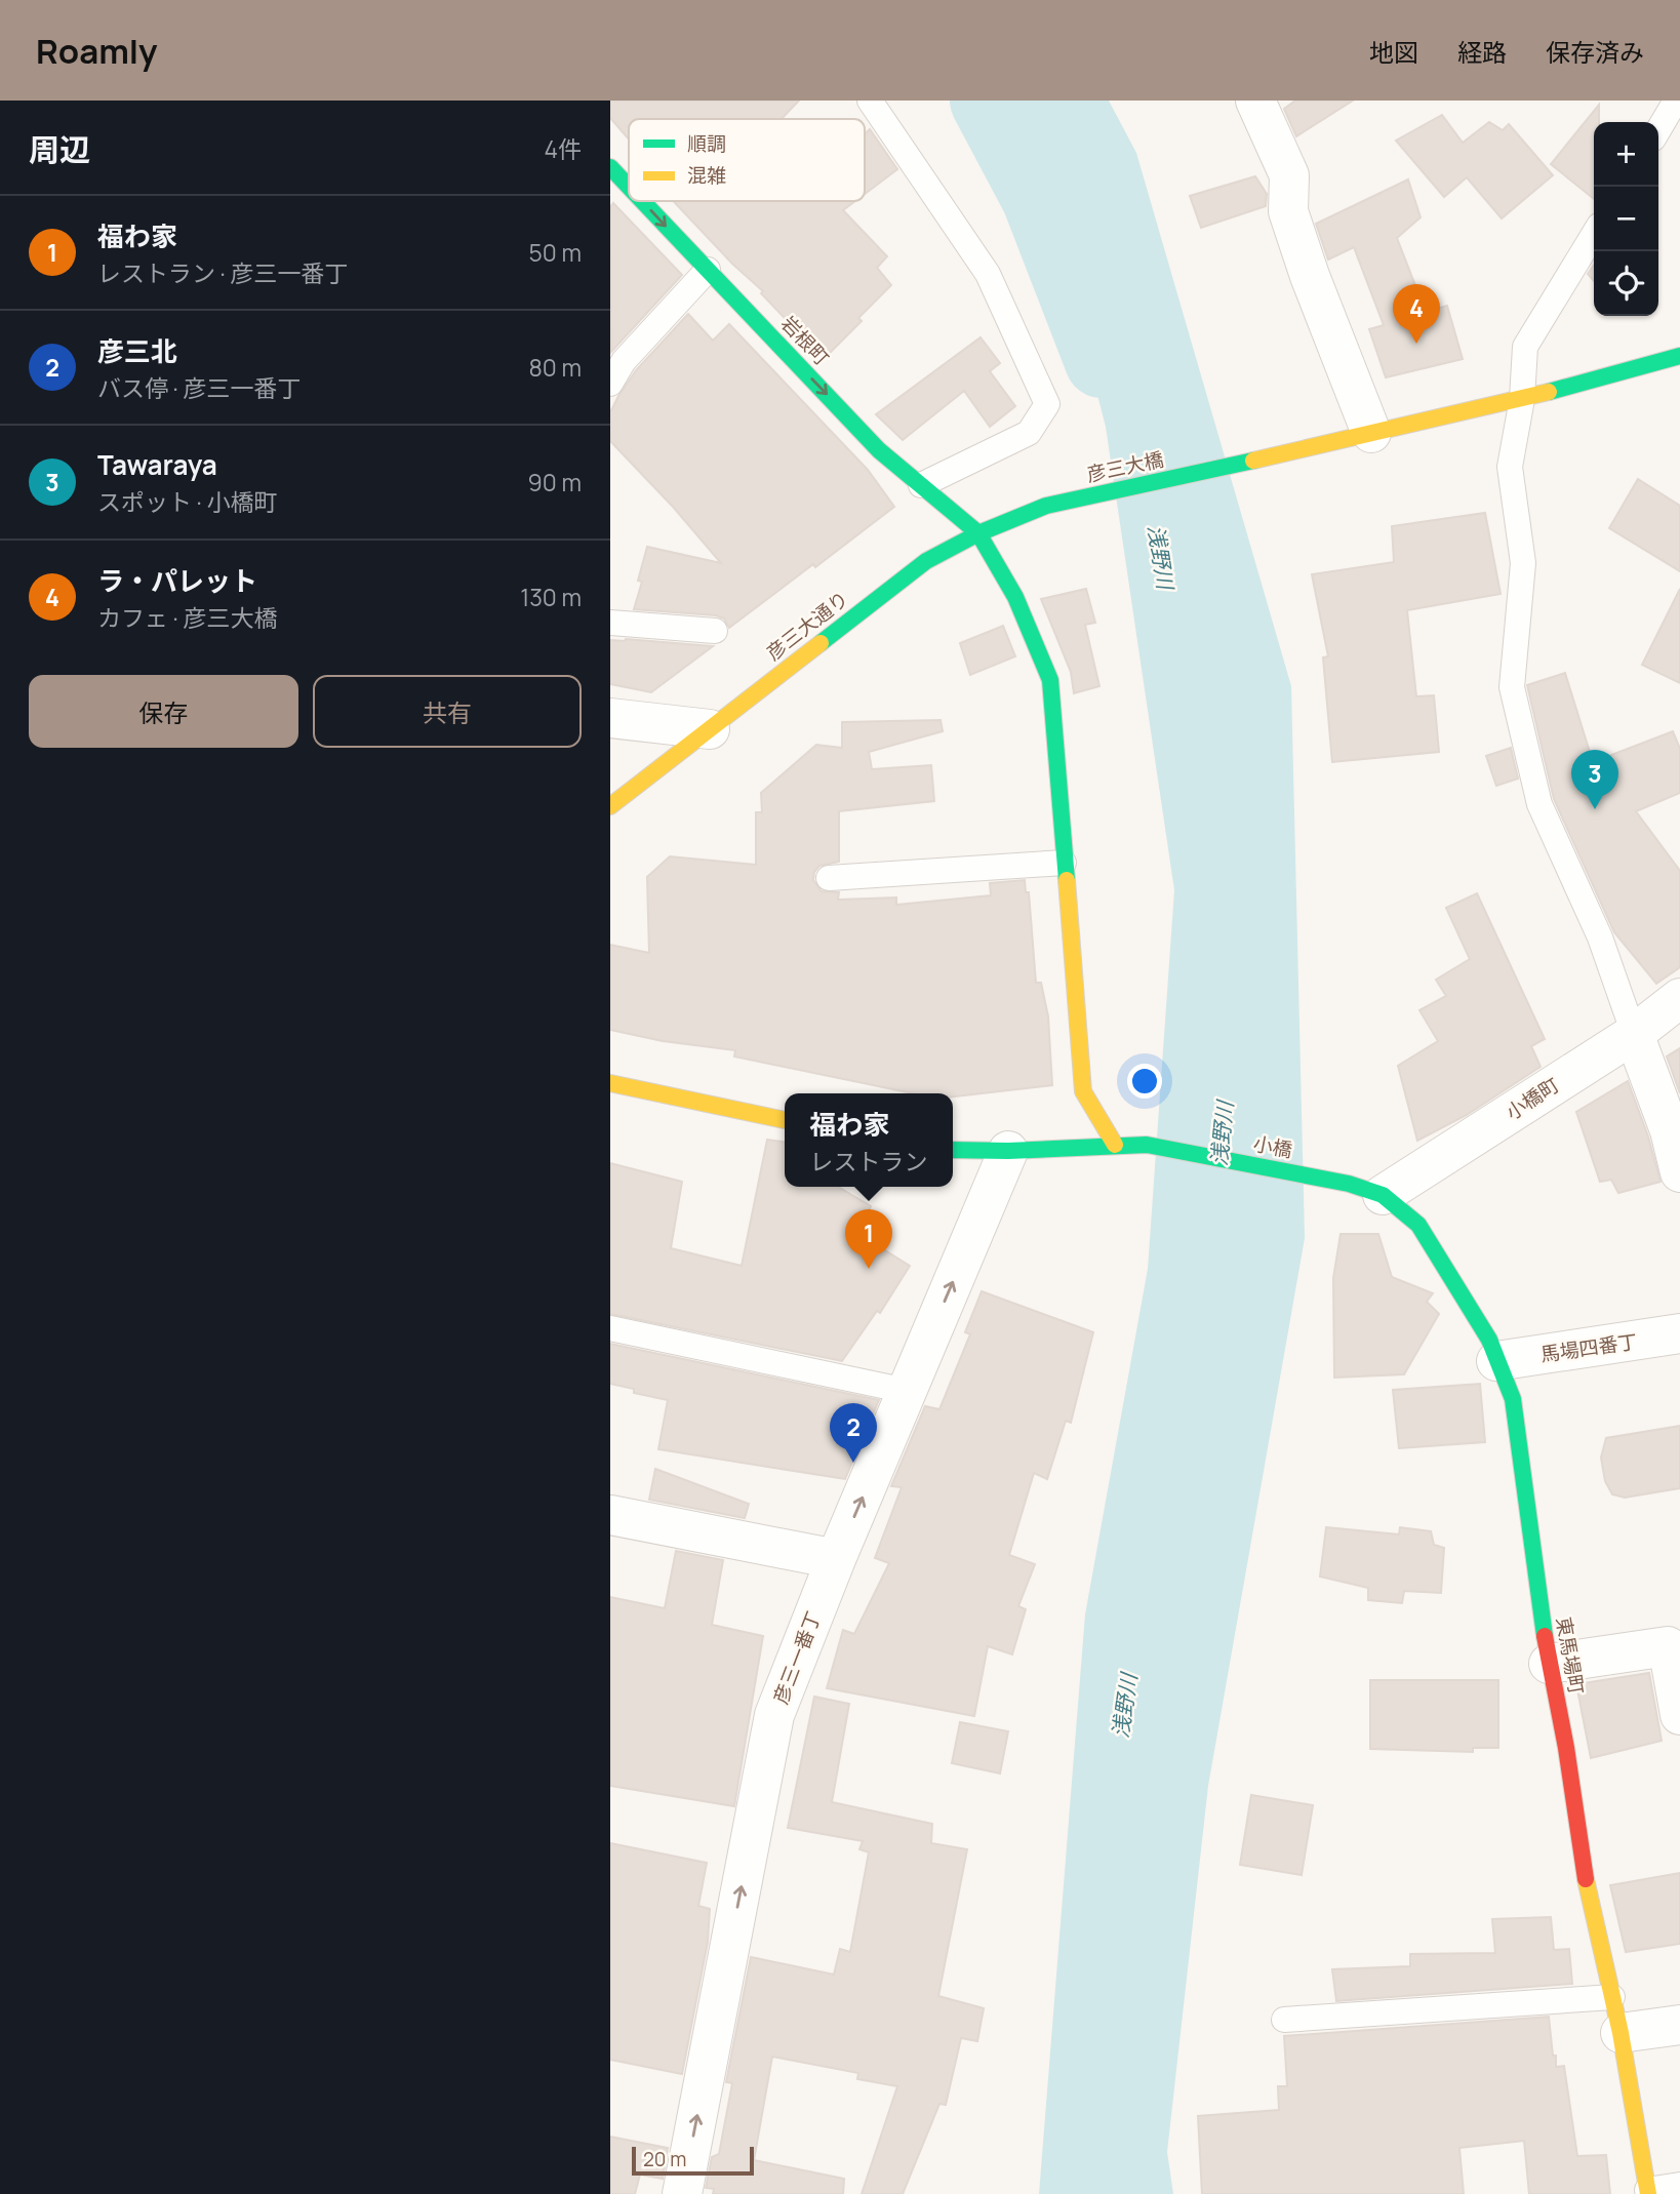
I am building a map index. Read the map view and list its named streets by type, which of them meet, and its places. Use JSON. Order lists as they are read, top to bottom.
{
  "streets": {
    "street": [
      "岩根町",
      "彦三大橋",
      "彦三大通り",
      "小橋町",
      "小橋",
      "馬場四番丁",
      "東馬場町",
      "彦三一番丁"
    ]
  },
  "crossings": [
    ["岩根町", "彦三大通り"],
    ["岩根町", "小橋"],
    ["彦三大橋", "彦三大通り"],
    ["小橋町", "小橋"],
    ["小橋町", "東馬場町"],
    ["小橋", "東馬場町"],
    ["小橋", "彦三一番丁"],
    ["馬場四番丁", "東馬場町"]
  ],
  "one_way": ["岩根町", "彦三一番丁"],
  "water": ["浅野川"],
  "legend": ["順調", "混雑"],
  "scale_bar": "20 m",
  "page": {
    "header": "Roamly",
    "nav": ["地図", "経路", "保存済み"],
    "heading": ["周辺", "4件"],
    "map_buttons": ["+", "−"],
    "list": [
      {
        "mark": "1",
        "name": "福わ家",
        "note": "レストラン · 彦三一番丁",
        "value": "50 m"
      },
      {
        "mark": "2",
        "name": "彦三北",
        "note": "バス停 · 彦三一番丁",
        "value": "80 m"
      },
      {
        "mark": "3",
        "name": "Tawaraya",
        "note": "スポット · 小橋町",
        "value": "90 m"
      },
      {
        "mark": "4",
        "name": "ラ・パレット",
        "note": "カフェ · 彦三大橋",
        "value": "130 m"
      }
    ],
    "pins": [
      "4",
      "3",
      "1",
      "2"
    ],
    "buttons": ["保存", "共有"],
    "popup": ["福わ家", "レストラン"],
    "scale": "20 m"
  }
}
